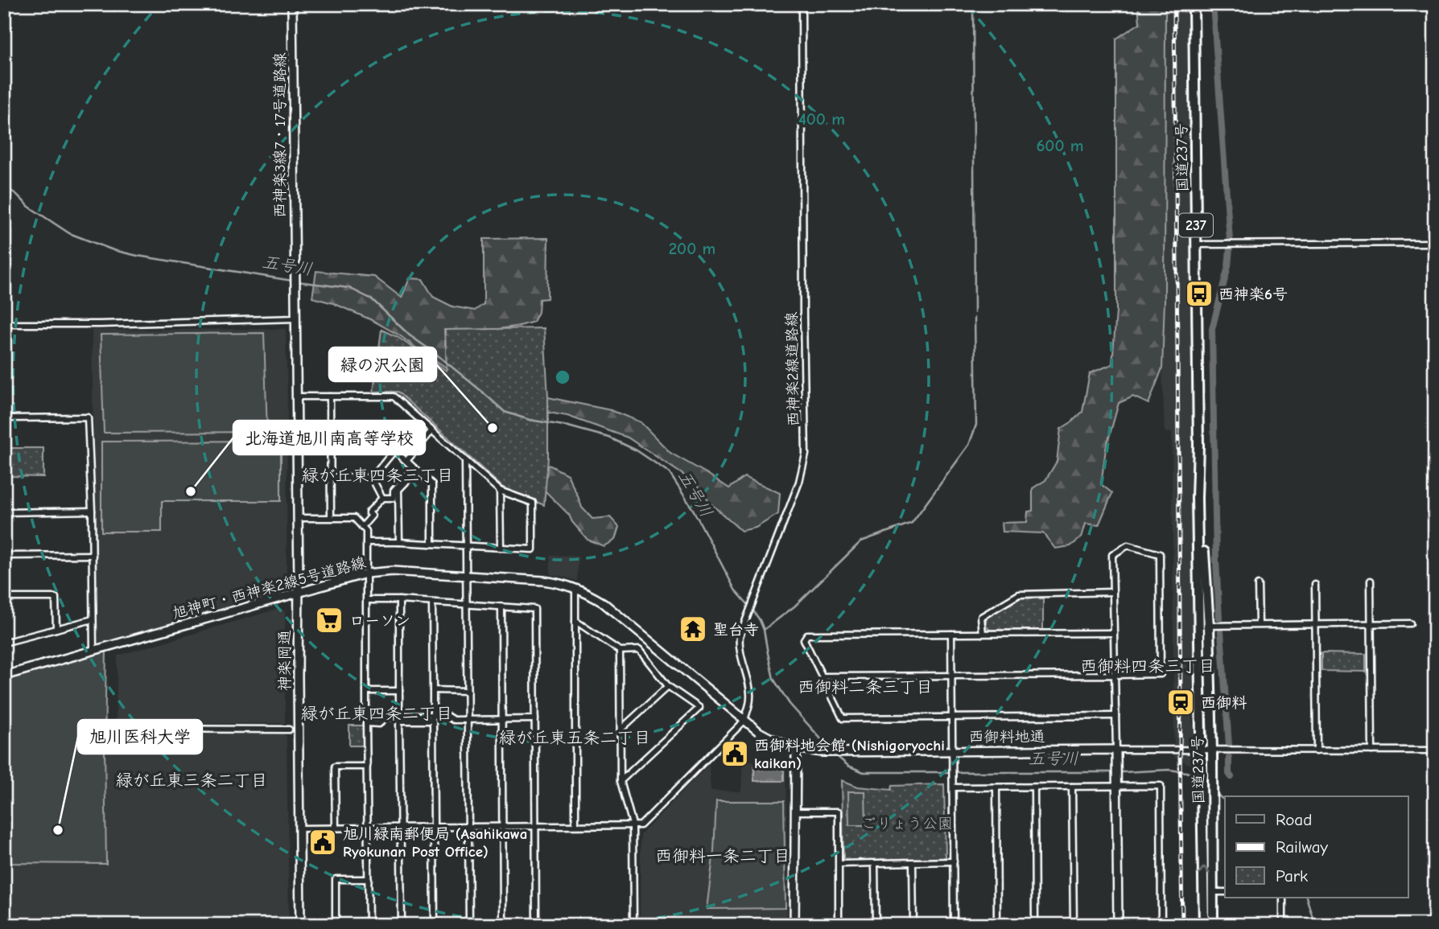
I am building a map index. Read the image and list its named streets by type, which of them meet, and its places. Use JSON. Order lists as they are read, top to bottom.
{
  "streets": {
    "highway": ["国道237号", "237"],
    "street": [
      "西神楽3線7・17号道路線",
      "西神楽2線道路線",
      "旭神町・西神楽2線5号道路線",
      "神楽岡通",
      "西御料地通"
    ]
  },
  "crossings": [
    ["西神楽2線道路線", "旭神町・西神楽2線5号道路線"],
    ["旭神町・西神楽2線5号道路線", "神楽岡通"],
    ["旭神町・西神楽2線5号道路線", "西御料地通"]
  ],
  "districts": [
    "緑が丘東四条三丁目",
    "西御料四条三丁目",
    "西御料二条三丁目",
    "緑が丘東四条二丁目",
    "緑が丘東五条二丁目",
    "緑が丘東三条二丁目",
    "西御料一条二丁目"
  ],
  "water": ["五号川"],
  "parks": ["ごりょう公園"],
  "places": {
    "bus stop": ["西神楽6号"],
    "other": ["緑の沢公園", "北海道旭川南高等学校", "旭川医科大学"],
    "supermarket": ["ローソン"],
    "temple": ["聖台寺"],
    "station": ["西御料"],
    "public building": ["西御料地会館 (Nishigoryochi kaikan)", "旭川緑南郵便局 (Asahikawa Ryokunan Post Office)"]
  },
  "legend": ["Road", "Railway", "Park"],
  "rings": ["400 m", "600 m", "200 m"]
}
